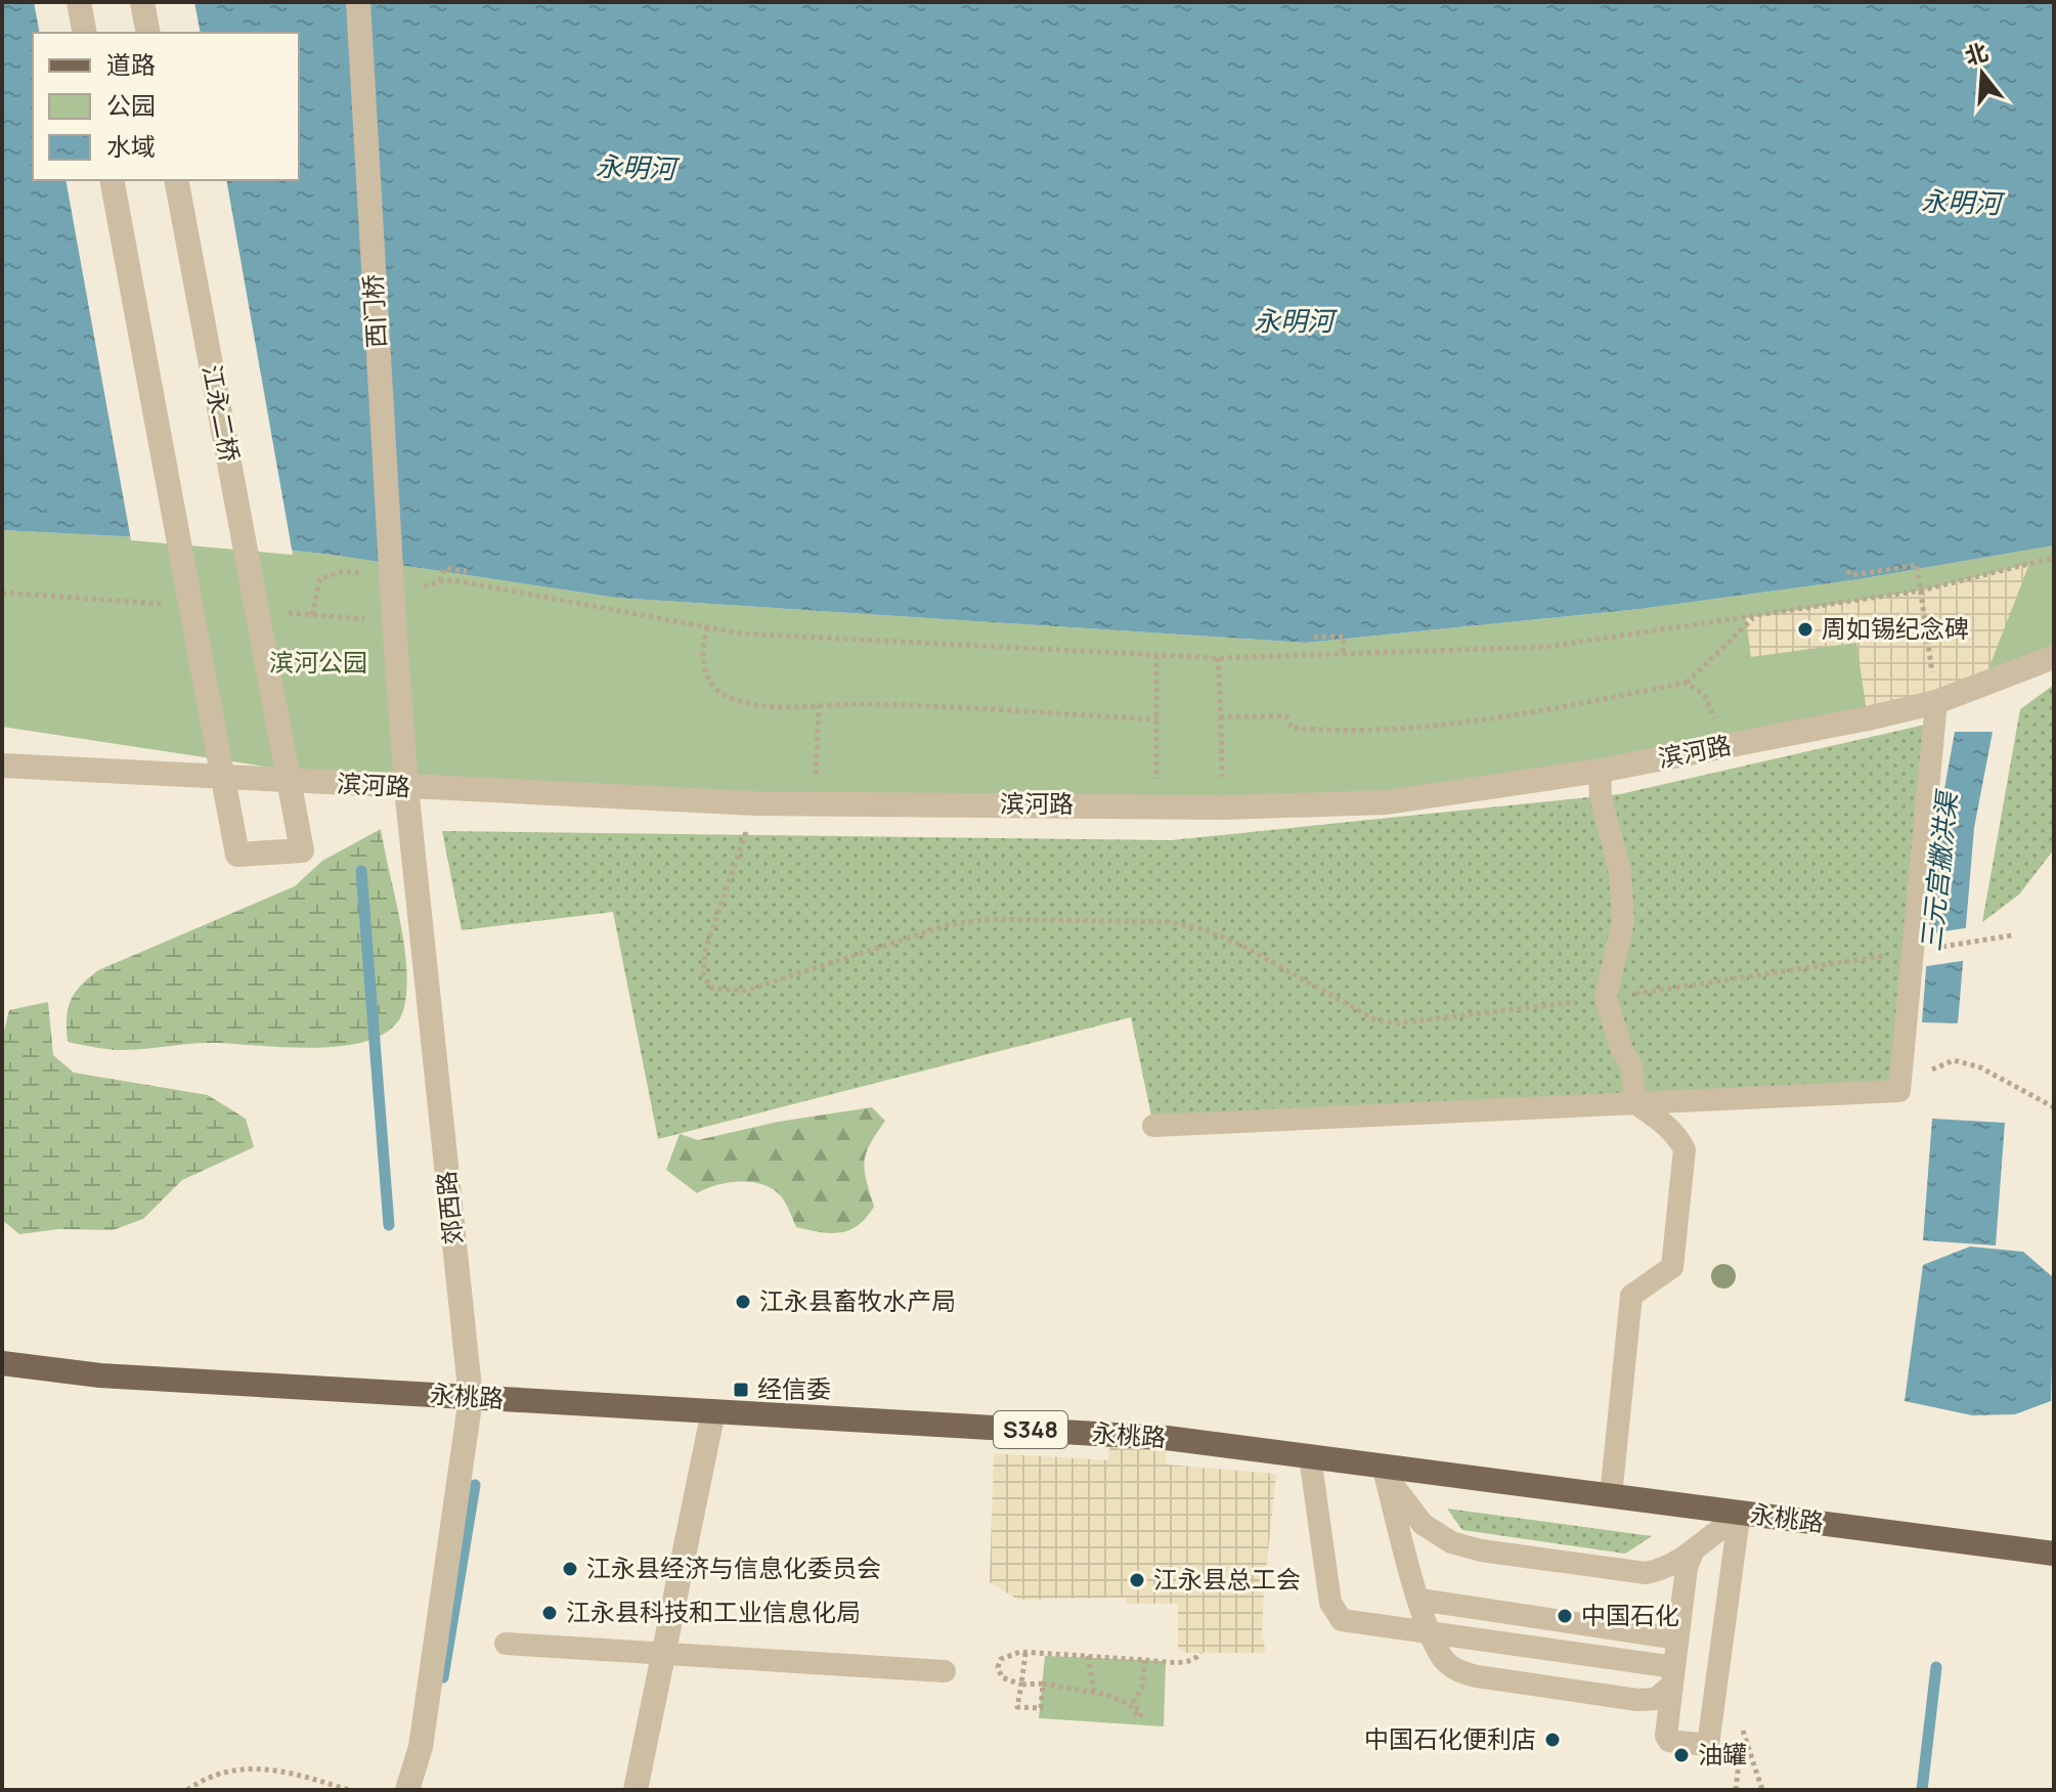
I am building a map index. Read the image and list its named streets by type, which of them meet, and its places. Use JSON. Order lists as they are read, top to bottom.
{
  "streets": {
    "main road": ["永桃路", "S348"],
    "street": [
      "西门桥",
      "江永二桥",
      "滨河路",
      "郊西路"
    ]
  },
  "crossings": [
    ["西门桥", "郊西路"],
    ["江永二桥", "滨河路"],
    ["滨河路", "郊西路"],
    ["郊西路", "永桃路"]
  ],
  "water": ["永明河", "三元宫撇洪渠"],
  "parks": ["滨河公园"],
  "places": {
    "other": [
      "周如锡纪念碑",
      "江永县畜牧水产局",
      "江永县经济与信息化委员会",
      "江永县总工会",
      "江永县科技和工业信息化局",
      "中国石化",
      "中国石化便利店",
      "油罐"
    ],
    "transit": ["经信委"]
  },
  "legend": ["道路", "公园", "水域"],
  "north": "top"
}
